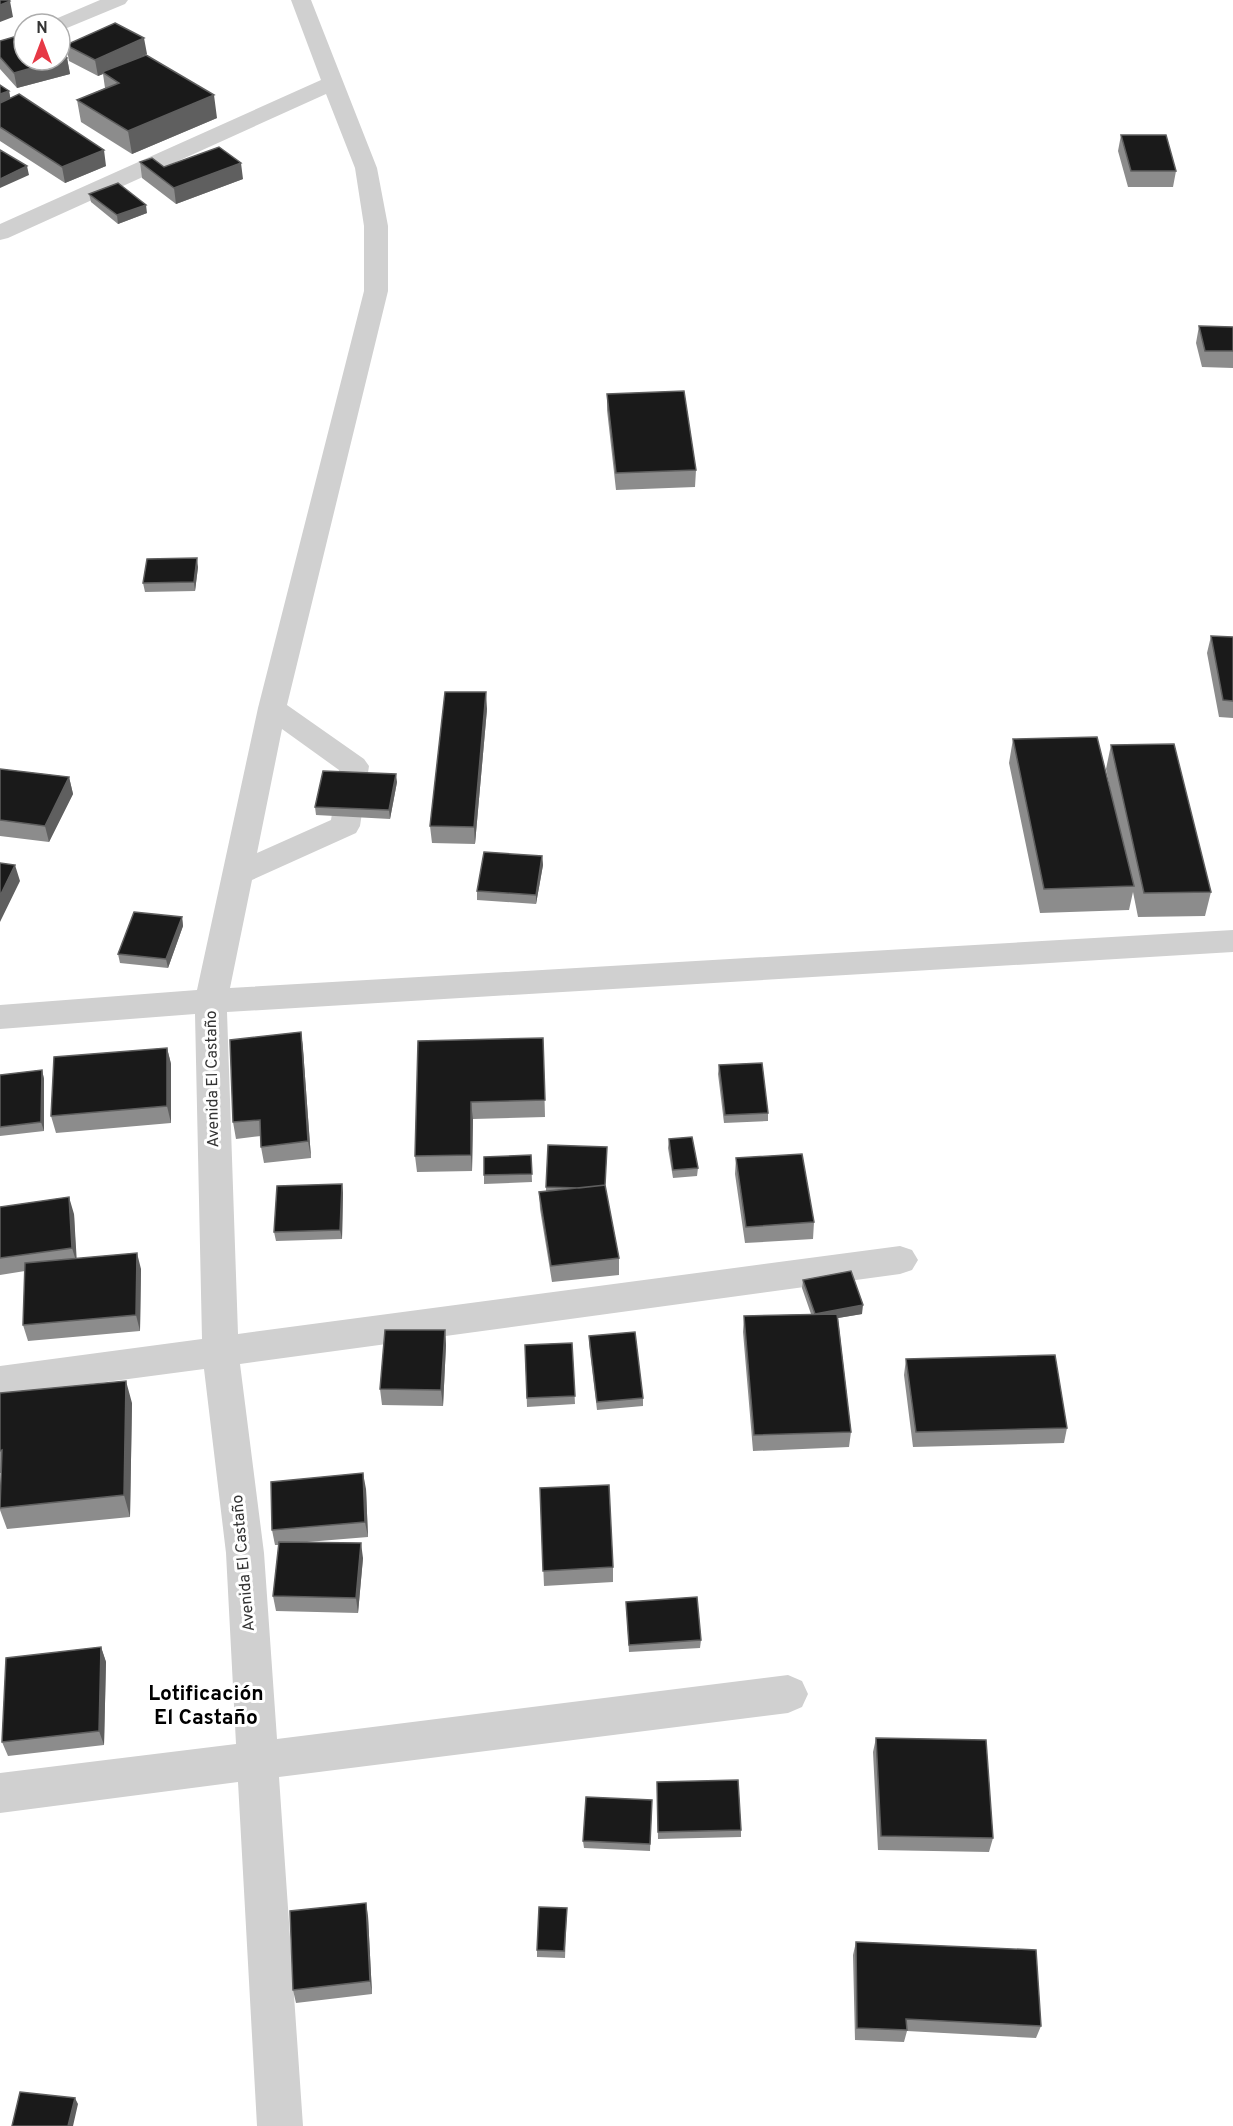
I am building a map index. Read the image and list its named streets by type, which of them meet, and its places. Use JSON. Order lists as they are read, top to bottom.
{
  "streets": {
    "street": ["Avenida El Castaño"]
  },
  "districts": ["Lotificación El Castaño"],
  "north": "top"
}
